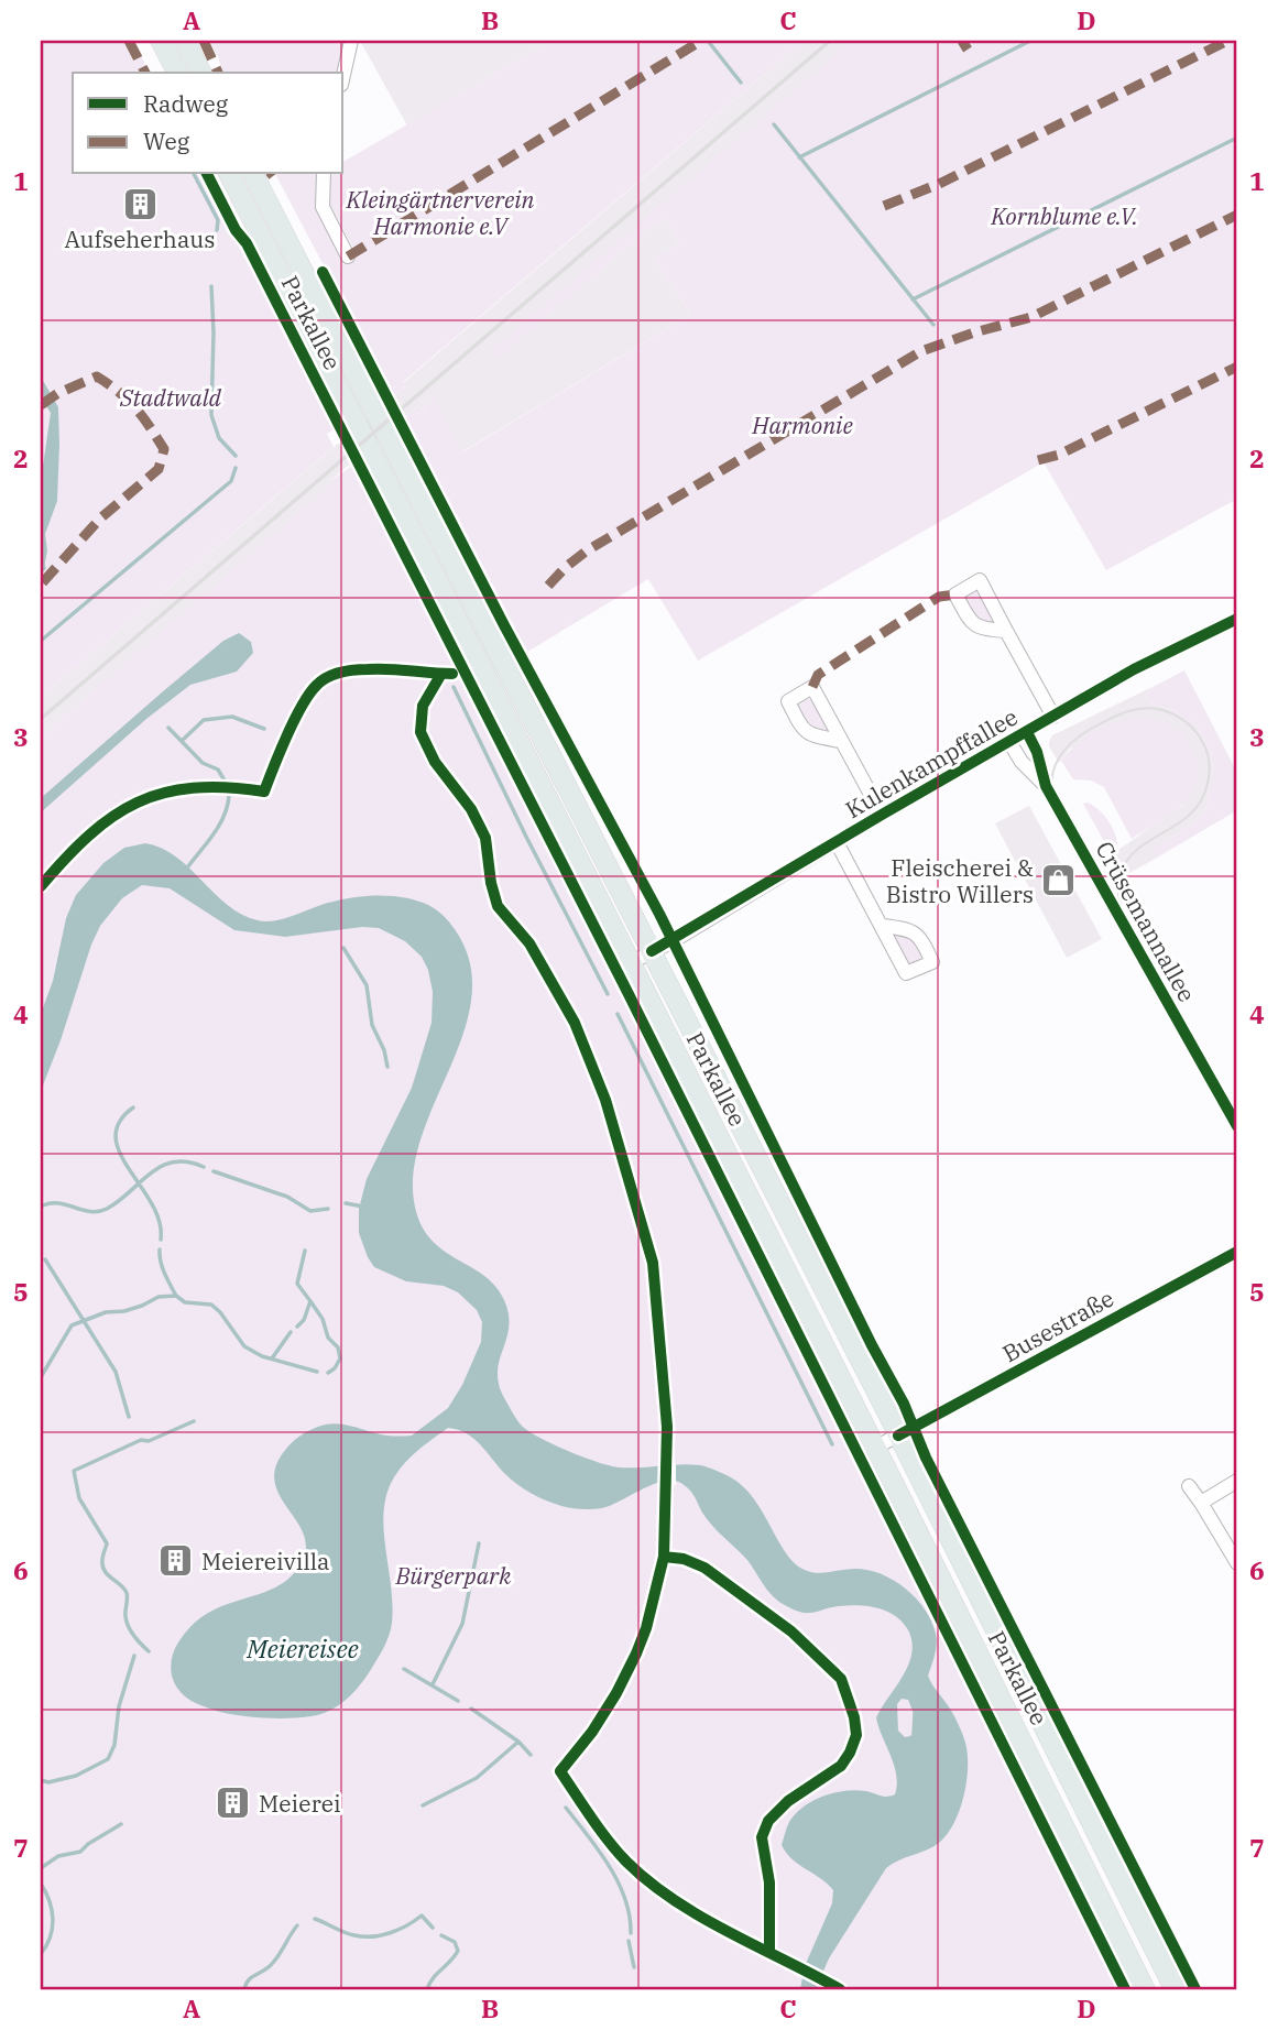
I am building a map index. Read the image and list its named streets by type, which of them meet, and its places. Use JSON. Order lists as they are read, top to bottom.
{
  "streets": {
    "main road": ["Parkallee"],
    "street": ["Kulenkampffallee", "Crüsemannallee", "Busestraße"]
  },
  "crossings": [
    ["Parkallee", "Kulenkampffallee"],
    ["Parkallee", "Busestraße"],
    ["Kulenkampffallee", "Crüsemannallee"]
  ],
  "water": ["Meiereisee"],
  "parks": [
    "Kleingärtnerverein Harmonie e.V",
    "Kornblume e.V.",
    "Stadtwald",
    "Harmonie",
    "Bürgerpark"
  ],
  "places": {
    "building": ["Aufseherhaus", "Meiereivilla", "Meierei"],
    "shop": ["Fleischerei & Bistro Willers"]
  },
  "legend": ["Radweg", "Weg"],
  "grid": {
    "columns": [
      "A",
      "B",
      "C",
      "D"
    ],
    "rows": [
      "1",
      "2",
      "3",
      "4",
      "5",
      "6",
      "7"
    ]
  }
}
